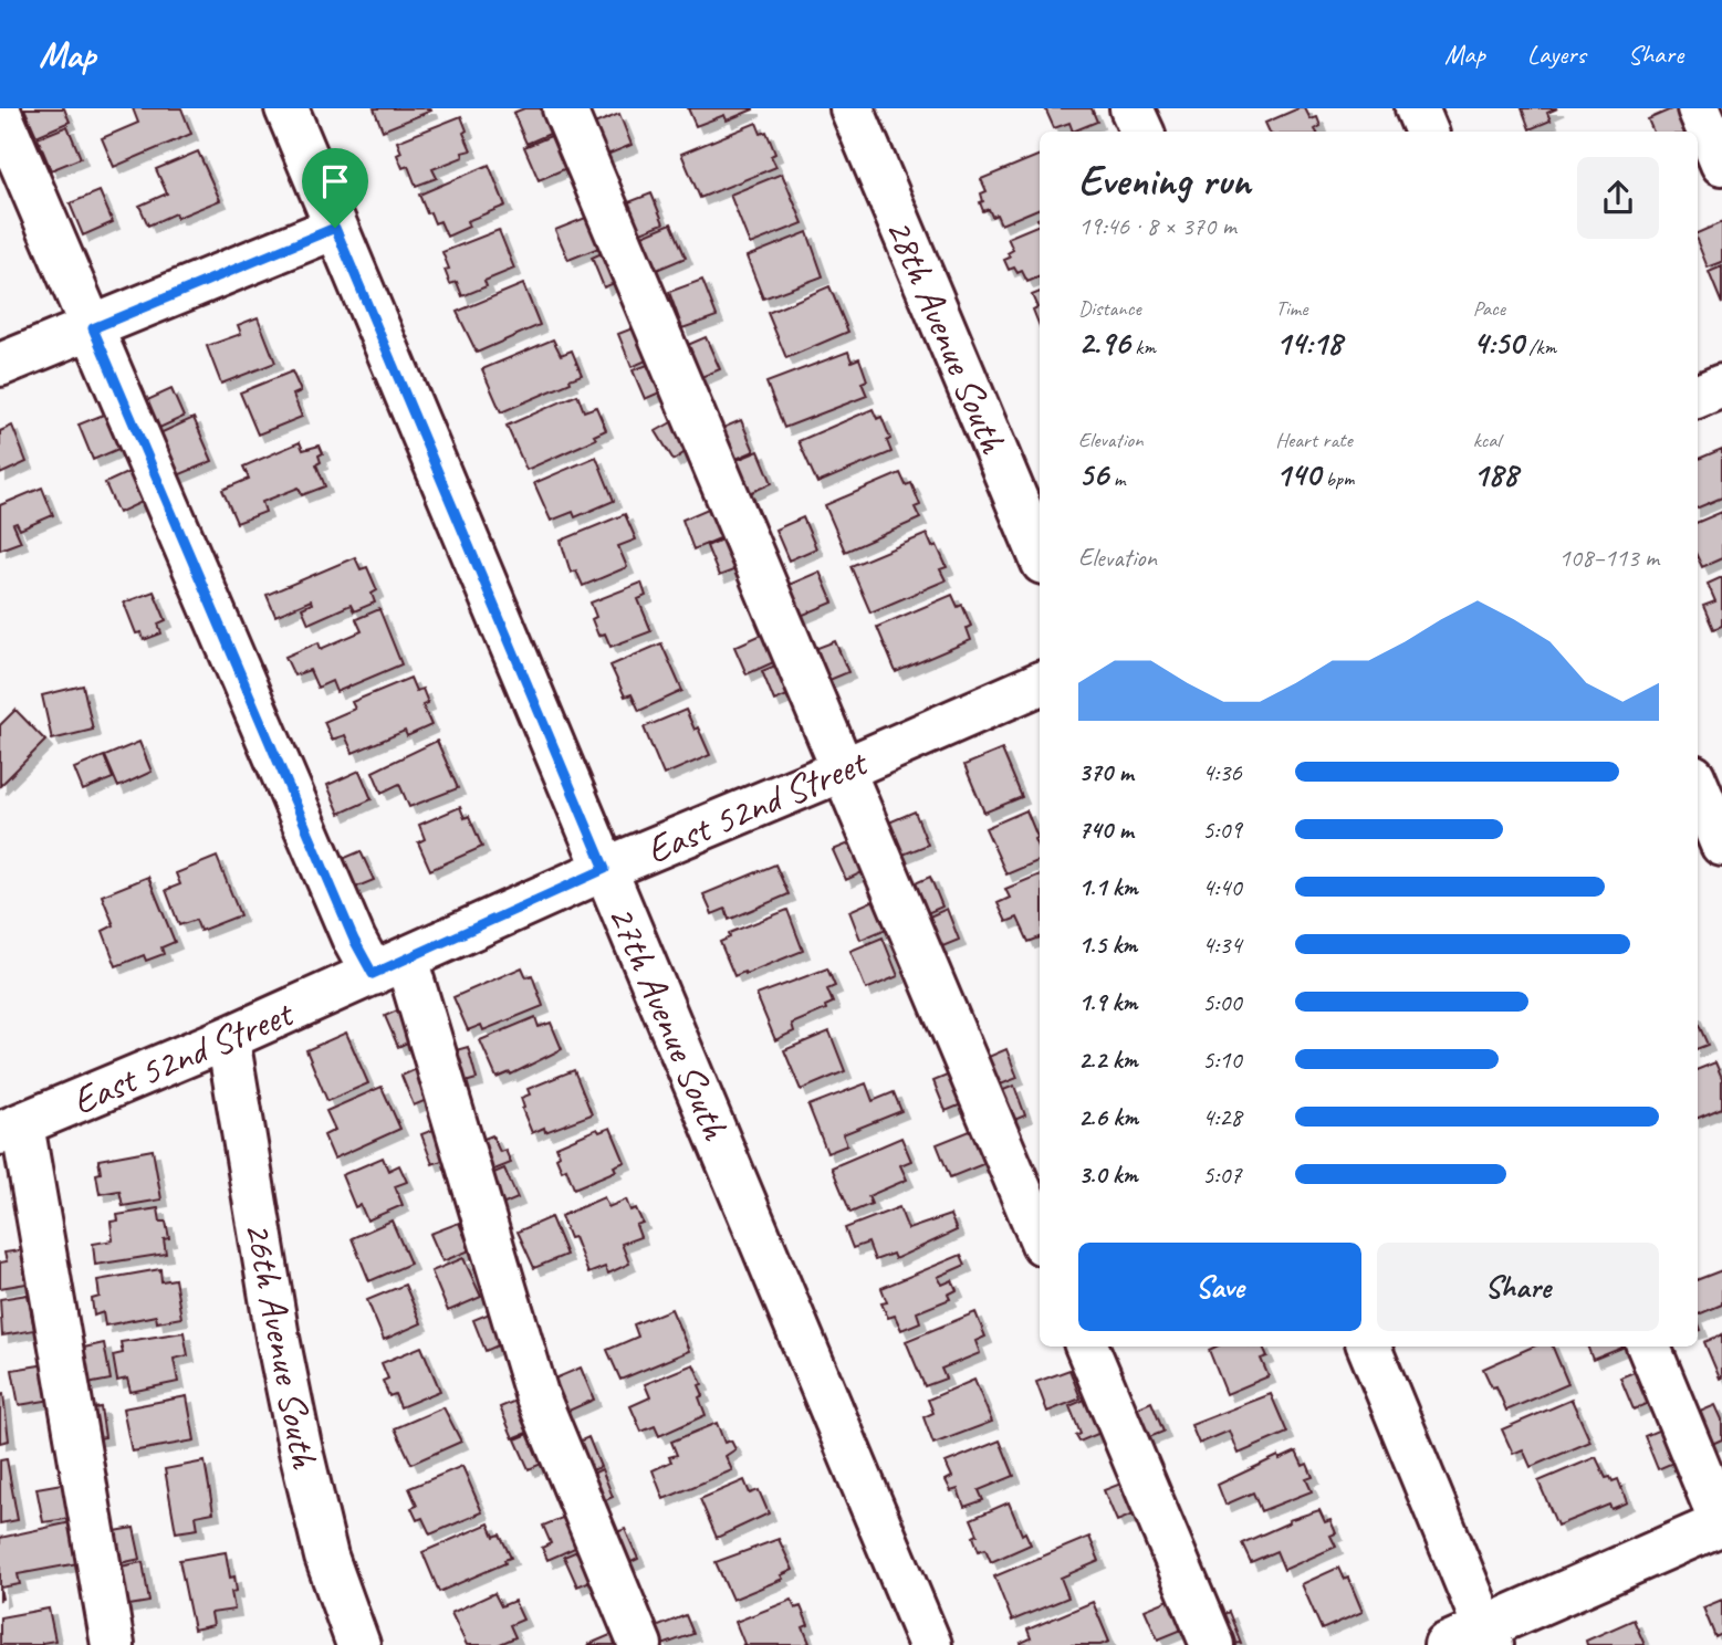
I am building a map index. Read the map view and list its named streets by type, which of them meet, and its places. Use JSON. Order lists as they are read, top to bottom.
{
  "streets": {
    "street": [
      "28th Avenue South",
      "East 52nd Street",
      "27th Avenue South",
      "26th Avenue South"
    ]
  },
  "crossings": [
    ["East 52nd Street", "27th Avenue South"],
    ["East 52nd Street", "26th Avenue South"]
  ],
  "page": {
    "header": "Map",
    "nav": ["Map", "Layers", "Share"],
    "heading": ["Evening run", "19:46 · 8 × 370 m"],
    "stats": [
      ["Distance", "2.96 km"],
      ["Time", "14:18"],
      ["Pace", "4:50 /km"],
      ["Elevation", "56 m"],
      ["Heart rate", "140 bpm"],
      ["kcal", "188"]
    ],
    "chart": ["Elevation", "108–113 m"],
    "list": [
      {
        "name": "370 m",
        "note": "4:36"
      },
      {
        "name": "740 m",
        "note": "5:09"
      },
      {
        "name": "1.1 km",
        "note": "4:40"
      },
      {
        "name": "1.5 km",
        "note": "4:34"
      },
      {
        "name": "1.9 km",
        "note": "5:00"
      },
      {
        "name": "2.2 km",
        "note": "5:10"
      },
      {
        "name": "2.6 km",
        "note": "4:28"
      },
      {
        "name": "3.0 km",
        "note": "5:07"
      }
    ],
    "buttons": ["Save", "Share"]
  }
}
